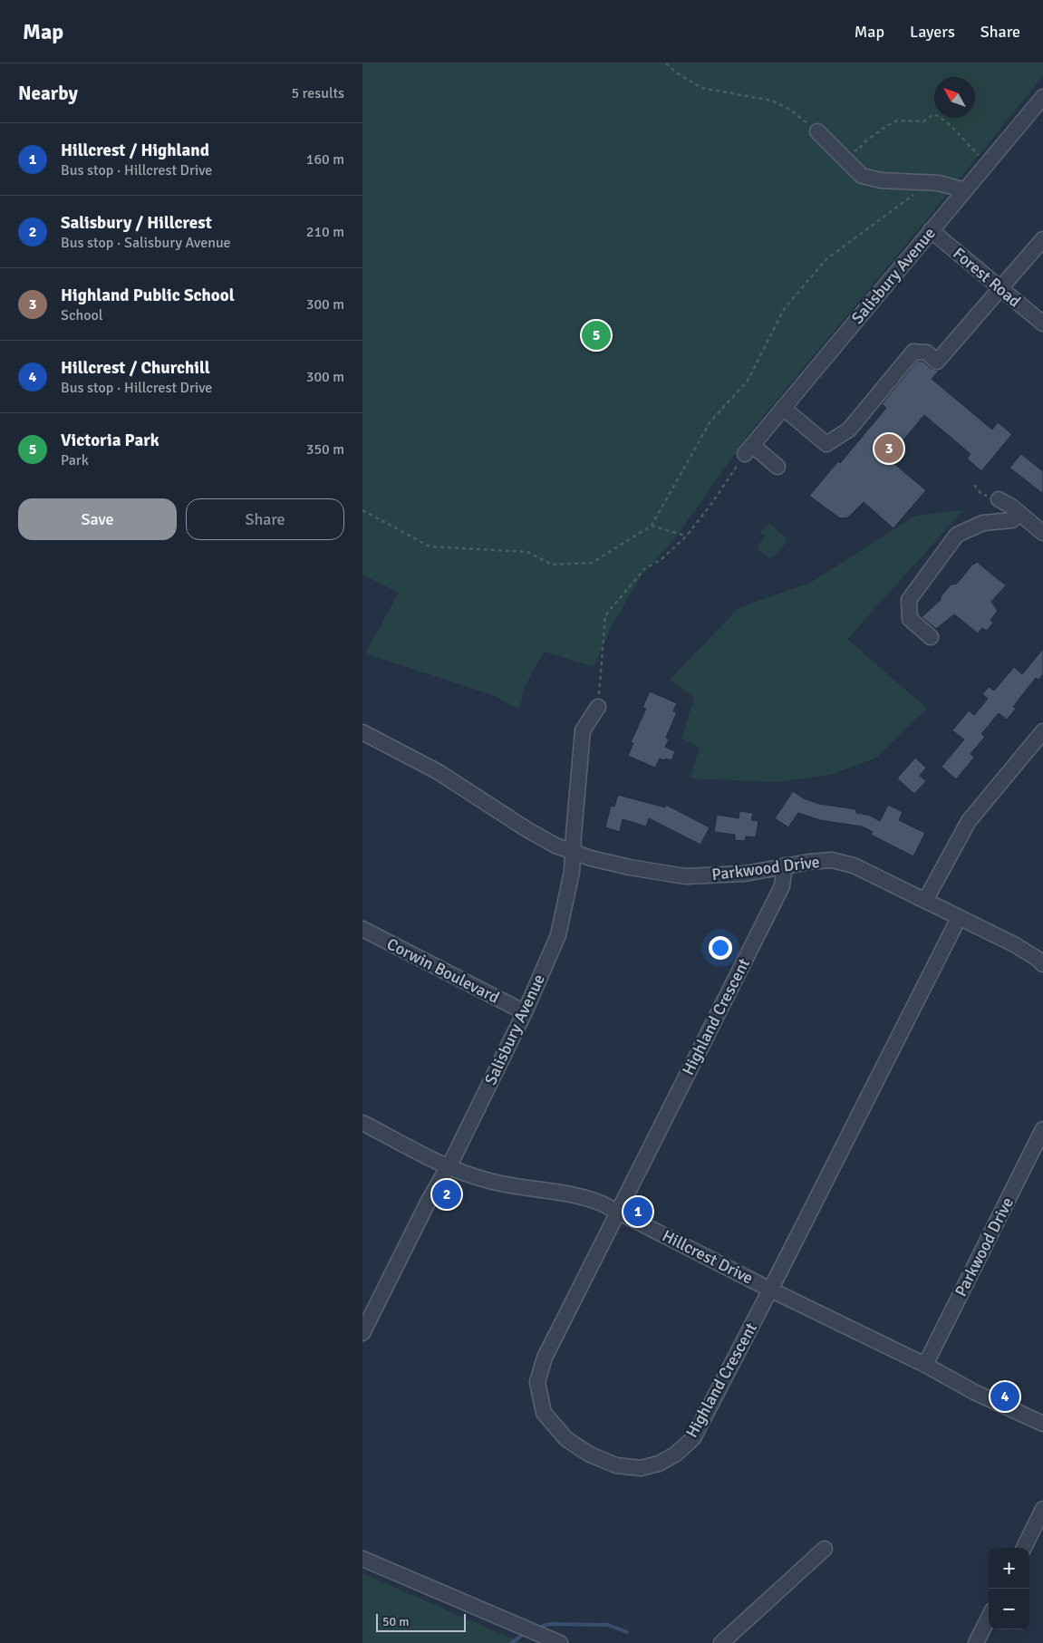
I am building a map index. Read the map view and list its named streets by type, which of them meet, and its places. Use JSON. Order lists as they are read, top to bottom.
{
  "streets": {
    "street": [
      "Salisbury Avenue",
      "Forest Road",
      "Parkwood Drive",
      "Corwin Boulevard",
      "Highland Crescent",
      "Hillcrest Drive"
    ]
  },
  "crossings": [
    ["Salisbury Avenue", "Forest Road"],
    ["Salisbury Avenue", "Parkwood Drive"],
    ["Salisbury Avenue", "Corwin Boulevard"],
    ["Salisbury Avenue", "Hillcrest Drive"],
    ["Parkwood Drive", "Highland Crescent"],
    ["Parkwood Drive", "Hillcrest Drive"],
    ["Highland Crescent", "Hillcrest Drive"]
  ],
  "scale_bar": "50 m",
  "north": "top left",
  "page": {
    "header": "Map",
    "nav": ["Map", "Layers", "Share"],
    "heading": ["Nearby", "5 results"],
    "list": [
      {
        "mark": "1",
        "name": "Hillcrest / Highland",
        "note": "Bus stop · Hillcrest Drive",
        "value": "160 m"
      },
      {
        "mark": "2",
        "name": "Salisbury / Hillcrest",
        "note": "Bus stop · Salisbury Avenue",
        "value": "210 m"
      },
      {
        "mark": "3",
        "name": "Highland Public School",
        "note": "School",
        "value": "300 m"
      },
      {
        "mark": "4",
        "name": "Hillcrest / Churchill",
        "note": "Bus stop · Hillcrest Drive",
        "value": "300 m"
      },
      {
        "mark": "5",
        "name": "Victoria Park",
        "note": "Park",
        "value": "350 m"
      }
    ],
    "pins": [
      "5",
      "3",
      "2",
      "1",
      "4"
    ],
    "buttons": ["Save", "Share"],
    "map_buttons": ["+", "−"],
    "scale": "50 m"
  }
}
